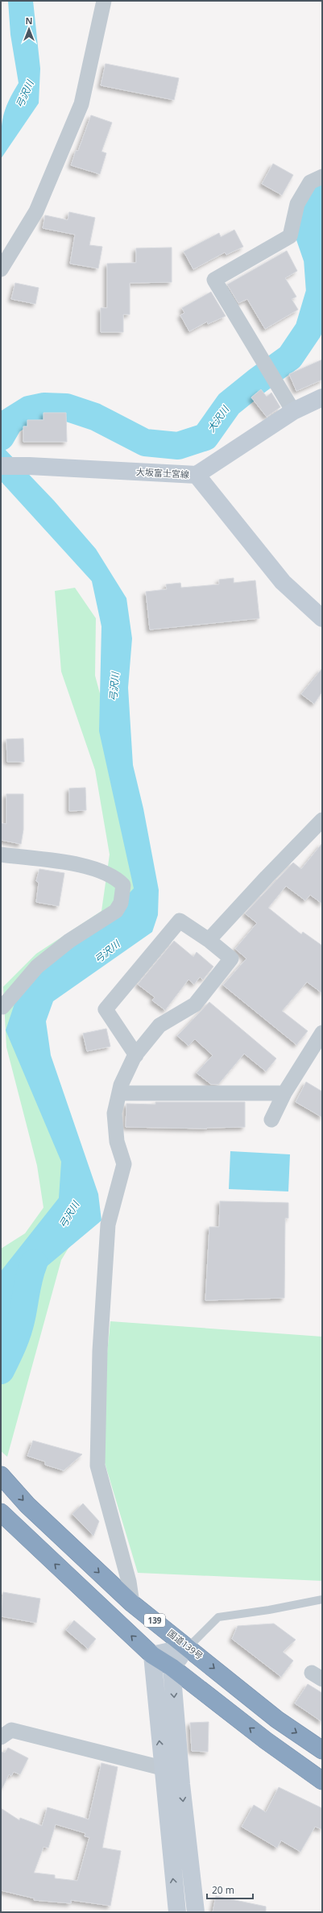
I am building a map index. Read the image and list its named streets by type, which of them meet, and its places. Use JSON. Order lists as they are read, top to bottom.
{
  "streets": {
    "highway": ["139", "国道139号"],
    "street": ["大坂富士宮線"]
  },
  "water": ["弓沢川", "大沢川"],
  "scale_bar": "20 m",
  "north": "top"
}
